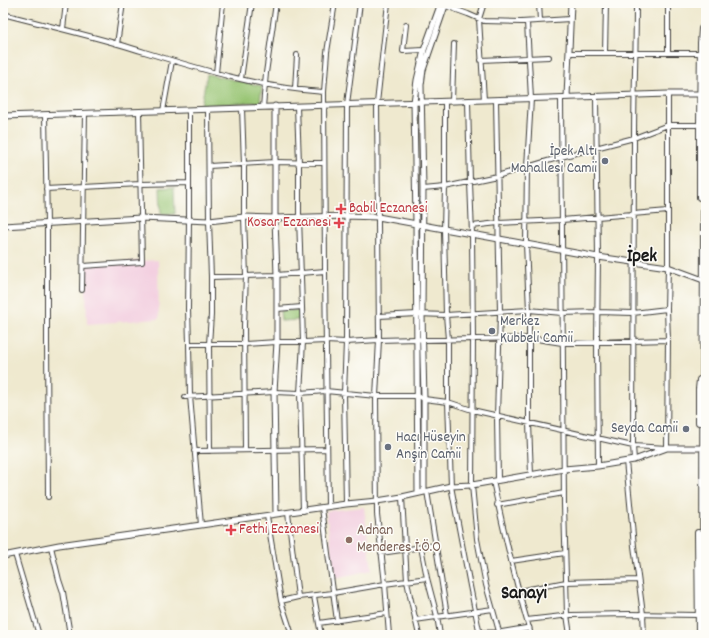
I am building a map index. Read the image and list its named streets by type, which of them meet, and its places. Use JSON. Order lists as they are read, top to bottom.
{
  "districts": ["İpek", "Sanayi"],
  "places": {
    "other": [
      "İpek Altı Mahallesi Camii",
      "Merkez Kubbeli Camii",
      "Seyda Camii",
      "Hacı Hüseyin Anşin Camii",
      "Adnan Menderes İ.Ö.O"
    ],
    "health": ["Babil Eczanesi", "Kosar Eczanesi", "Fethi Eczanesi"]
  }
}
